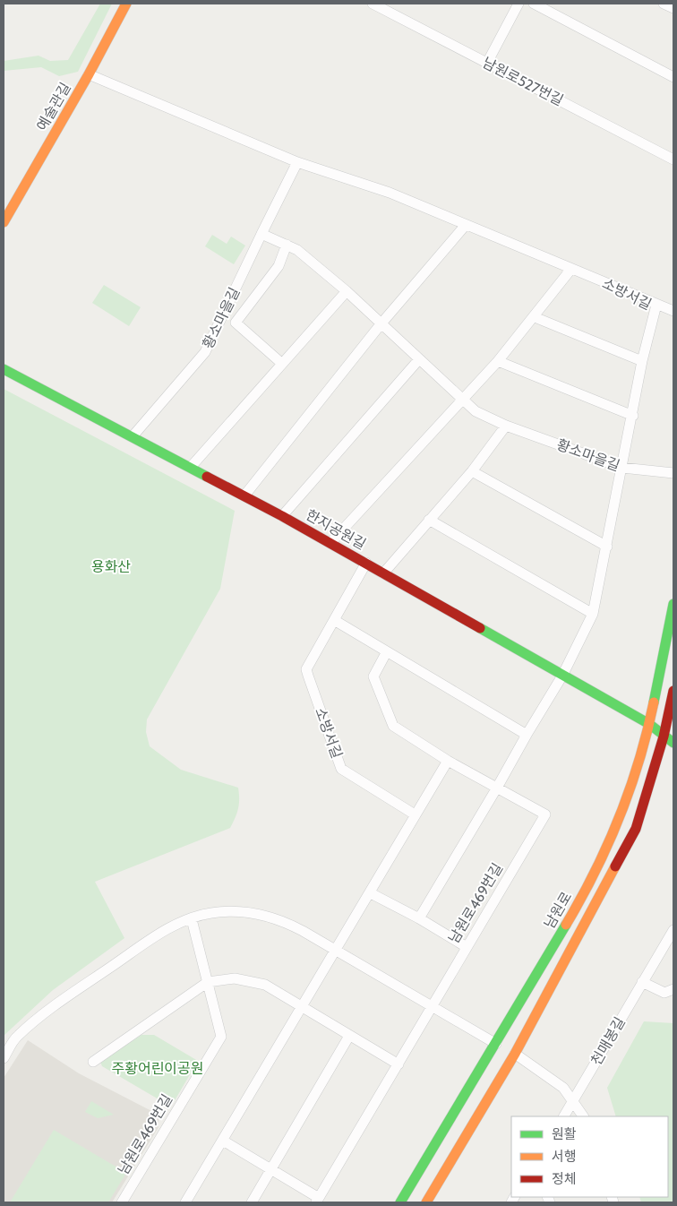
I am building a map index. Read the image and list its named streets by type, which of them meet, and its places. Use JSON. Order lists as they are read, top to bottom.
{
  "streets": {
    "street": [
      "남원로527번길",
      "예술관길",
      "소방서길",
      "황소마을길",
      "한지공원길",
      "남원로469번길",
      "남원로",
      "천매봉길"
    ]
  },
  "crossings": [
    ["예술관길", "소방서길"],
    ["소방서길", "황소마을길"],
    ["소방서길", "한지공원길"],
    ["소방서길", "남원로469번길"],
    ["황소마을길", "한지공원길"],
    ["한지공원길", "남원로"]
  ],
  "parks": ["용화산", "주황어린이공원"],
  "legend": ["원활", "서행", "정체"]
}
